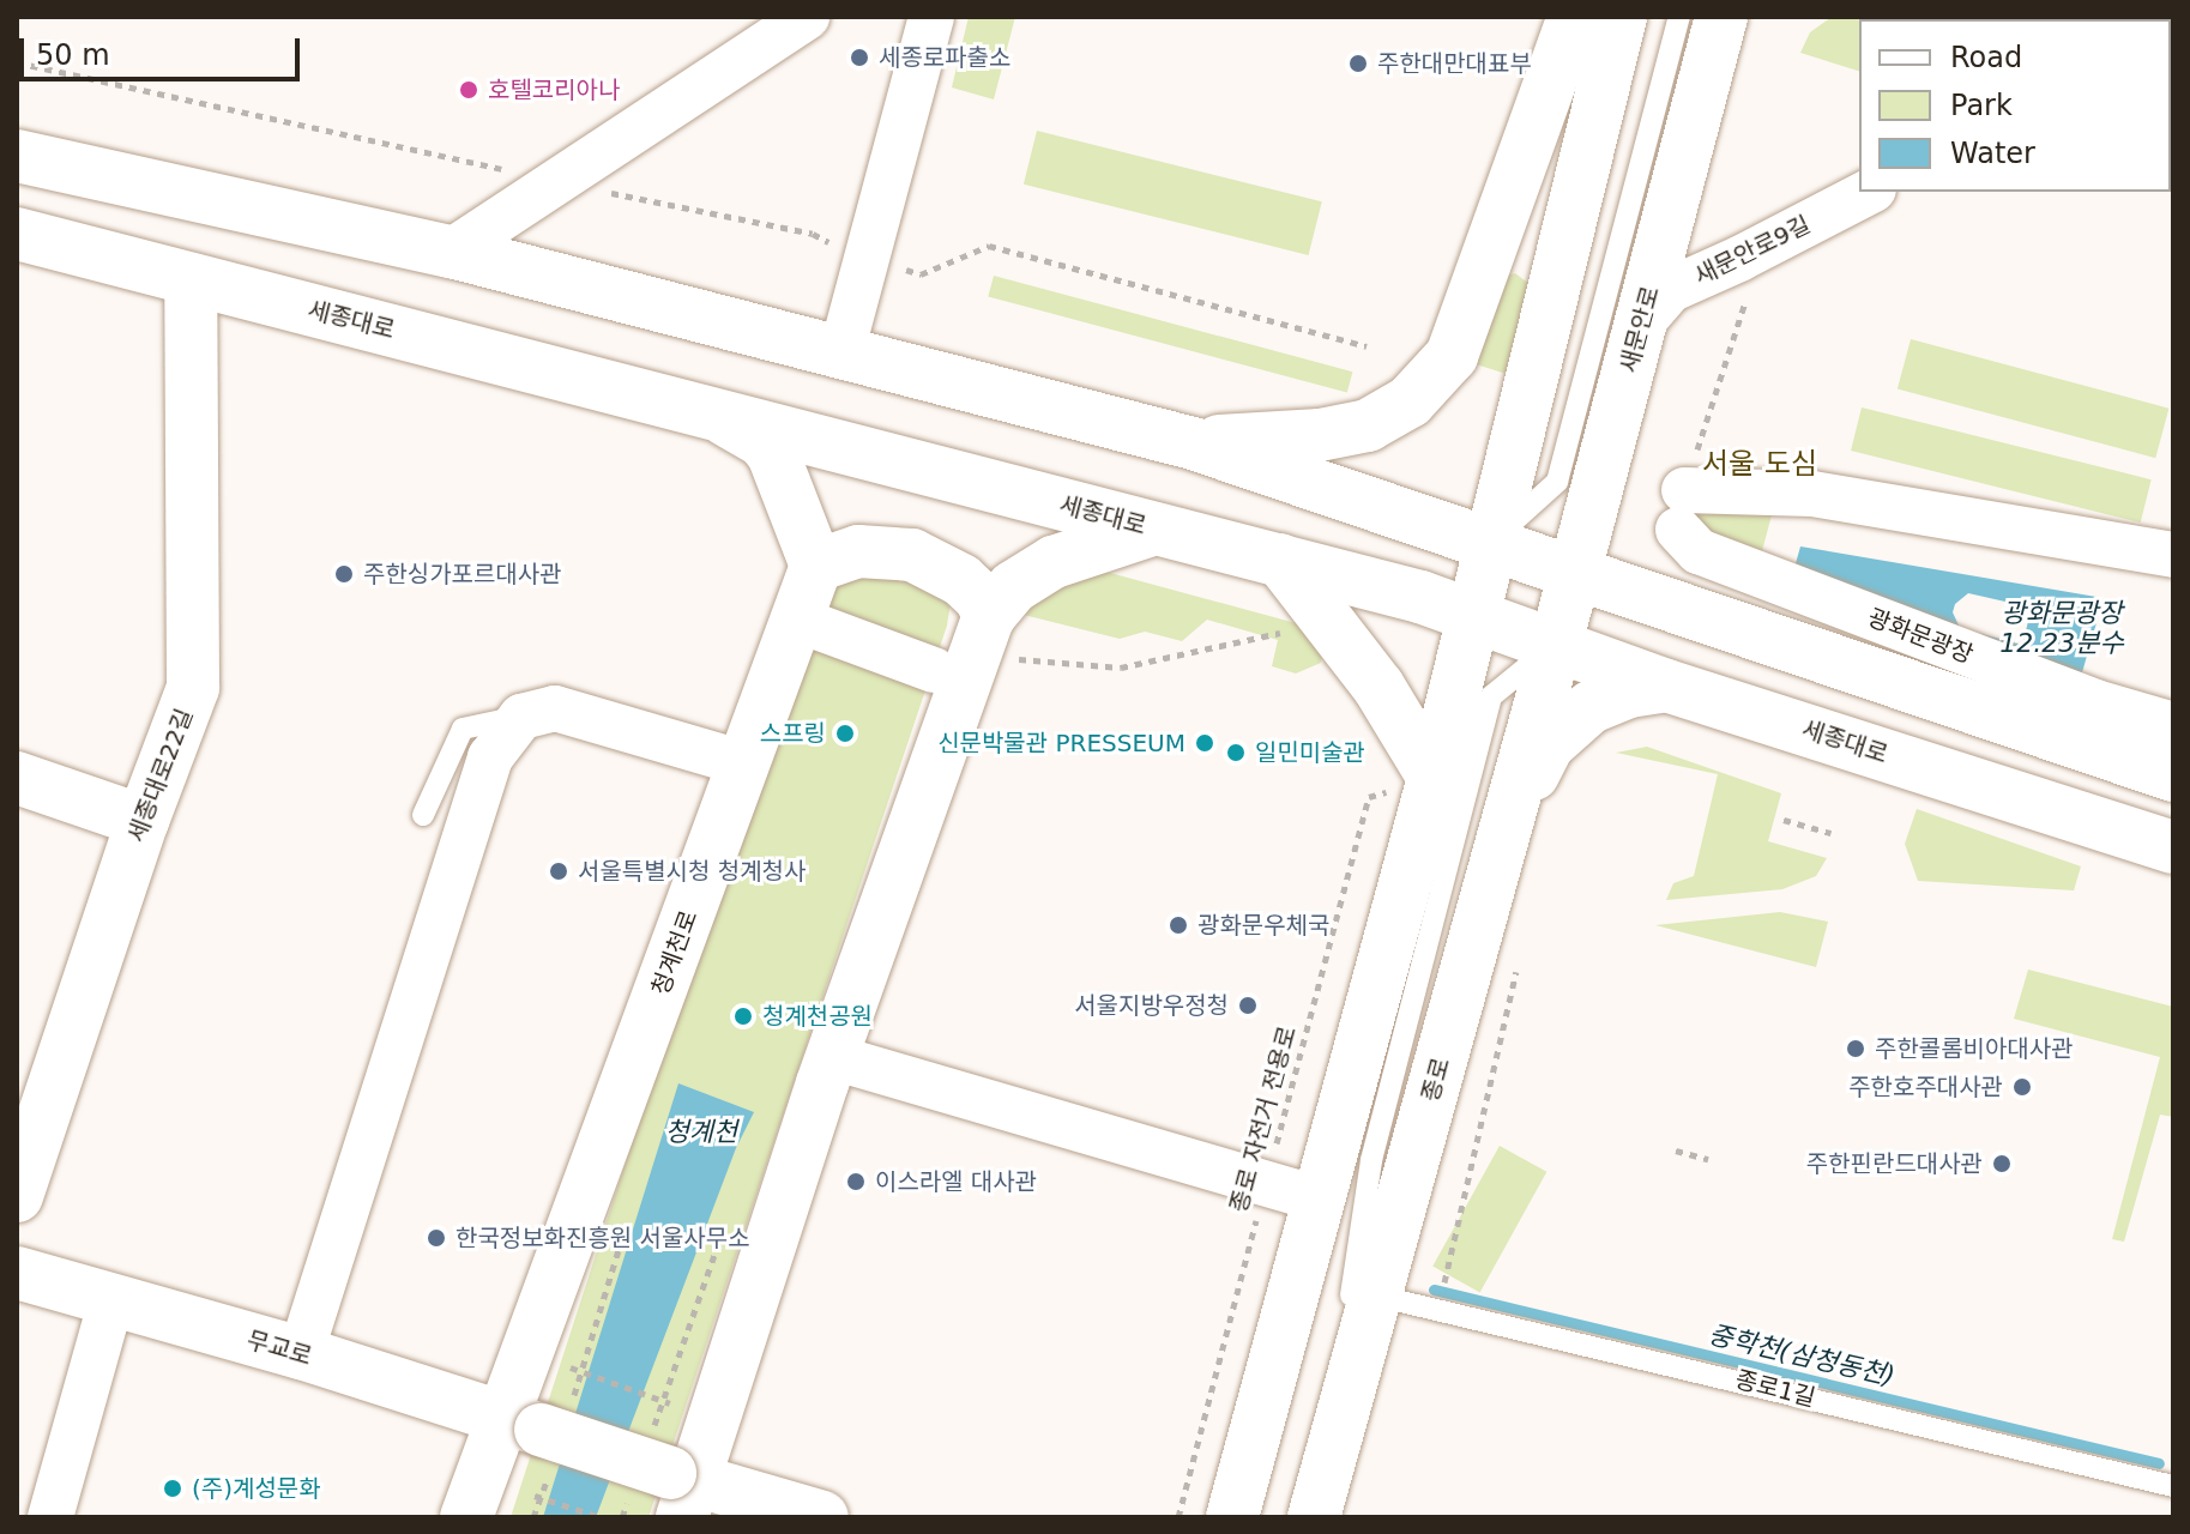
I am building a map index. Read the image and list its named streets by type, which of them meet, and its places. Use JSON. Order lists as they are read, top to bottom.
{
  "streets": {
    "main road": [
      "세종대로",
      "새문안로",
      "세종대로22길",
      "청계천로",
      "종로",
      "무교로"
    ],
    "street": ["새문안로9길", "광화문광장"],
    "lane": ["종로1길"],
    "path": ["종로 자전거 전용로"]
  },
  "crossings": [
    ["새문안로9길", "새문안로"],
    ["세종대로", "새문안로"],
    ["세종대로", "세종대로22길"],
    ["세종대로", "종로"],
    ["새문안로", "종로"],
    ["청계천로", "무교로"],
    ["종로", "종로1길"]
  ],
  "districts": ["서울 도심"],
  "water": ["광화문광장 12.23분수", "청계천", "중학천(삼청동천)"],
  "places": [
    "세종로파출소",
    "주한대만대표부",
    "호텔코리아나",
    "주한싱가포르대사관",
    "스프링",
    "신문박물관 PRESSEUM",
    "일민미술관",
    "서울특별시청 청계청사",
    "광화문우체국",
    "서울지방우정청",
    "청계천공원",
    "주한콜롬비아대사관",
    "주한호주대사관",
    "주한핀란드대사관",
    "이스라엘 대사관",
    "한국정보화진흥원 서울사무소",
    "(주)계성문화"
  ],
  "legend": ["Road", "Park", "Water"],
  "scale_bar": "50 m"
}
